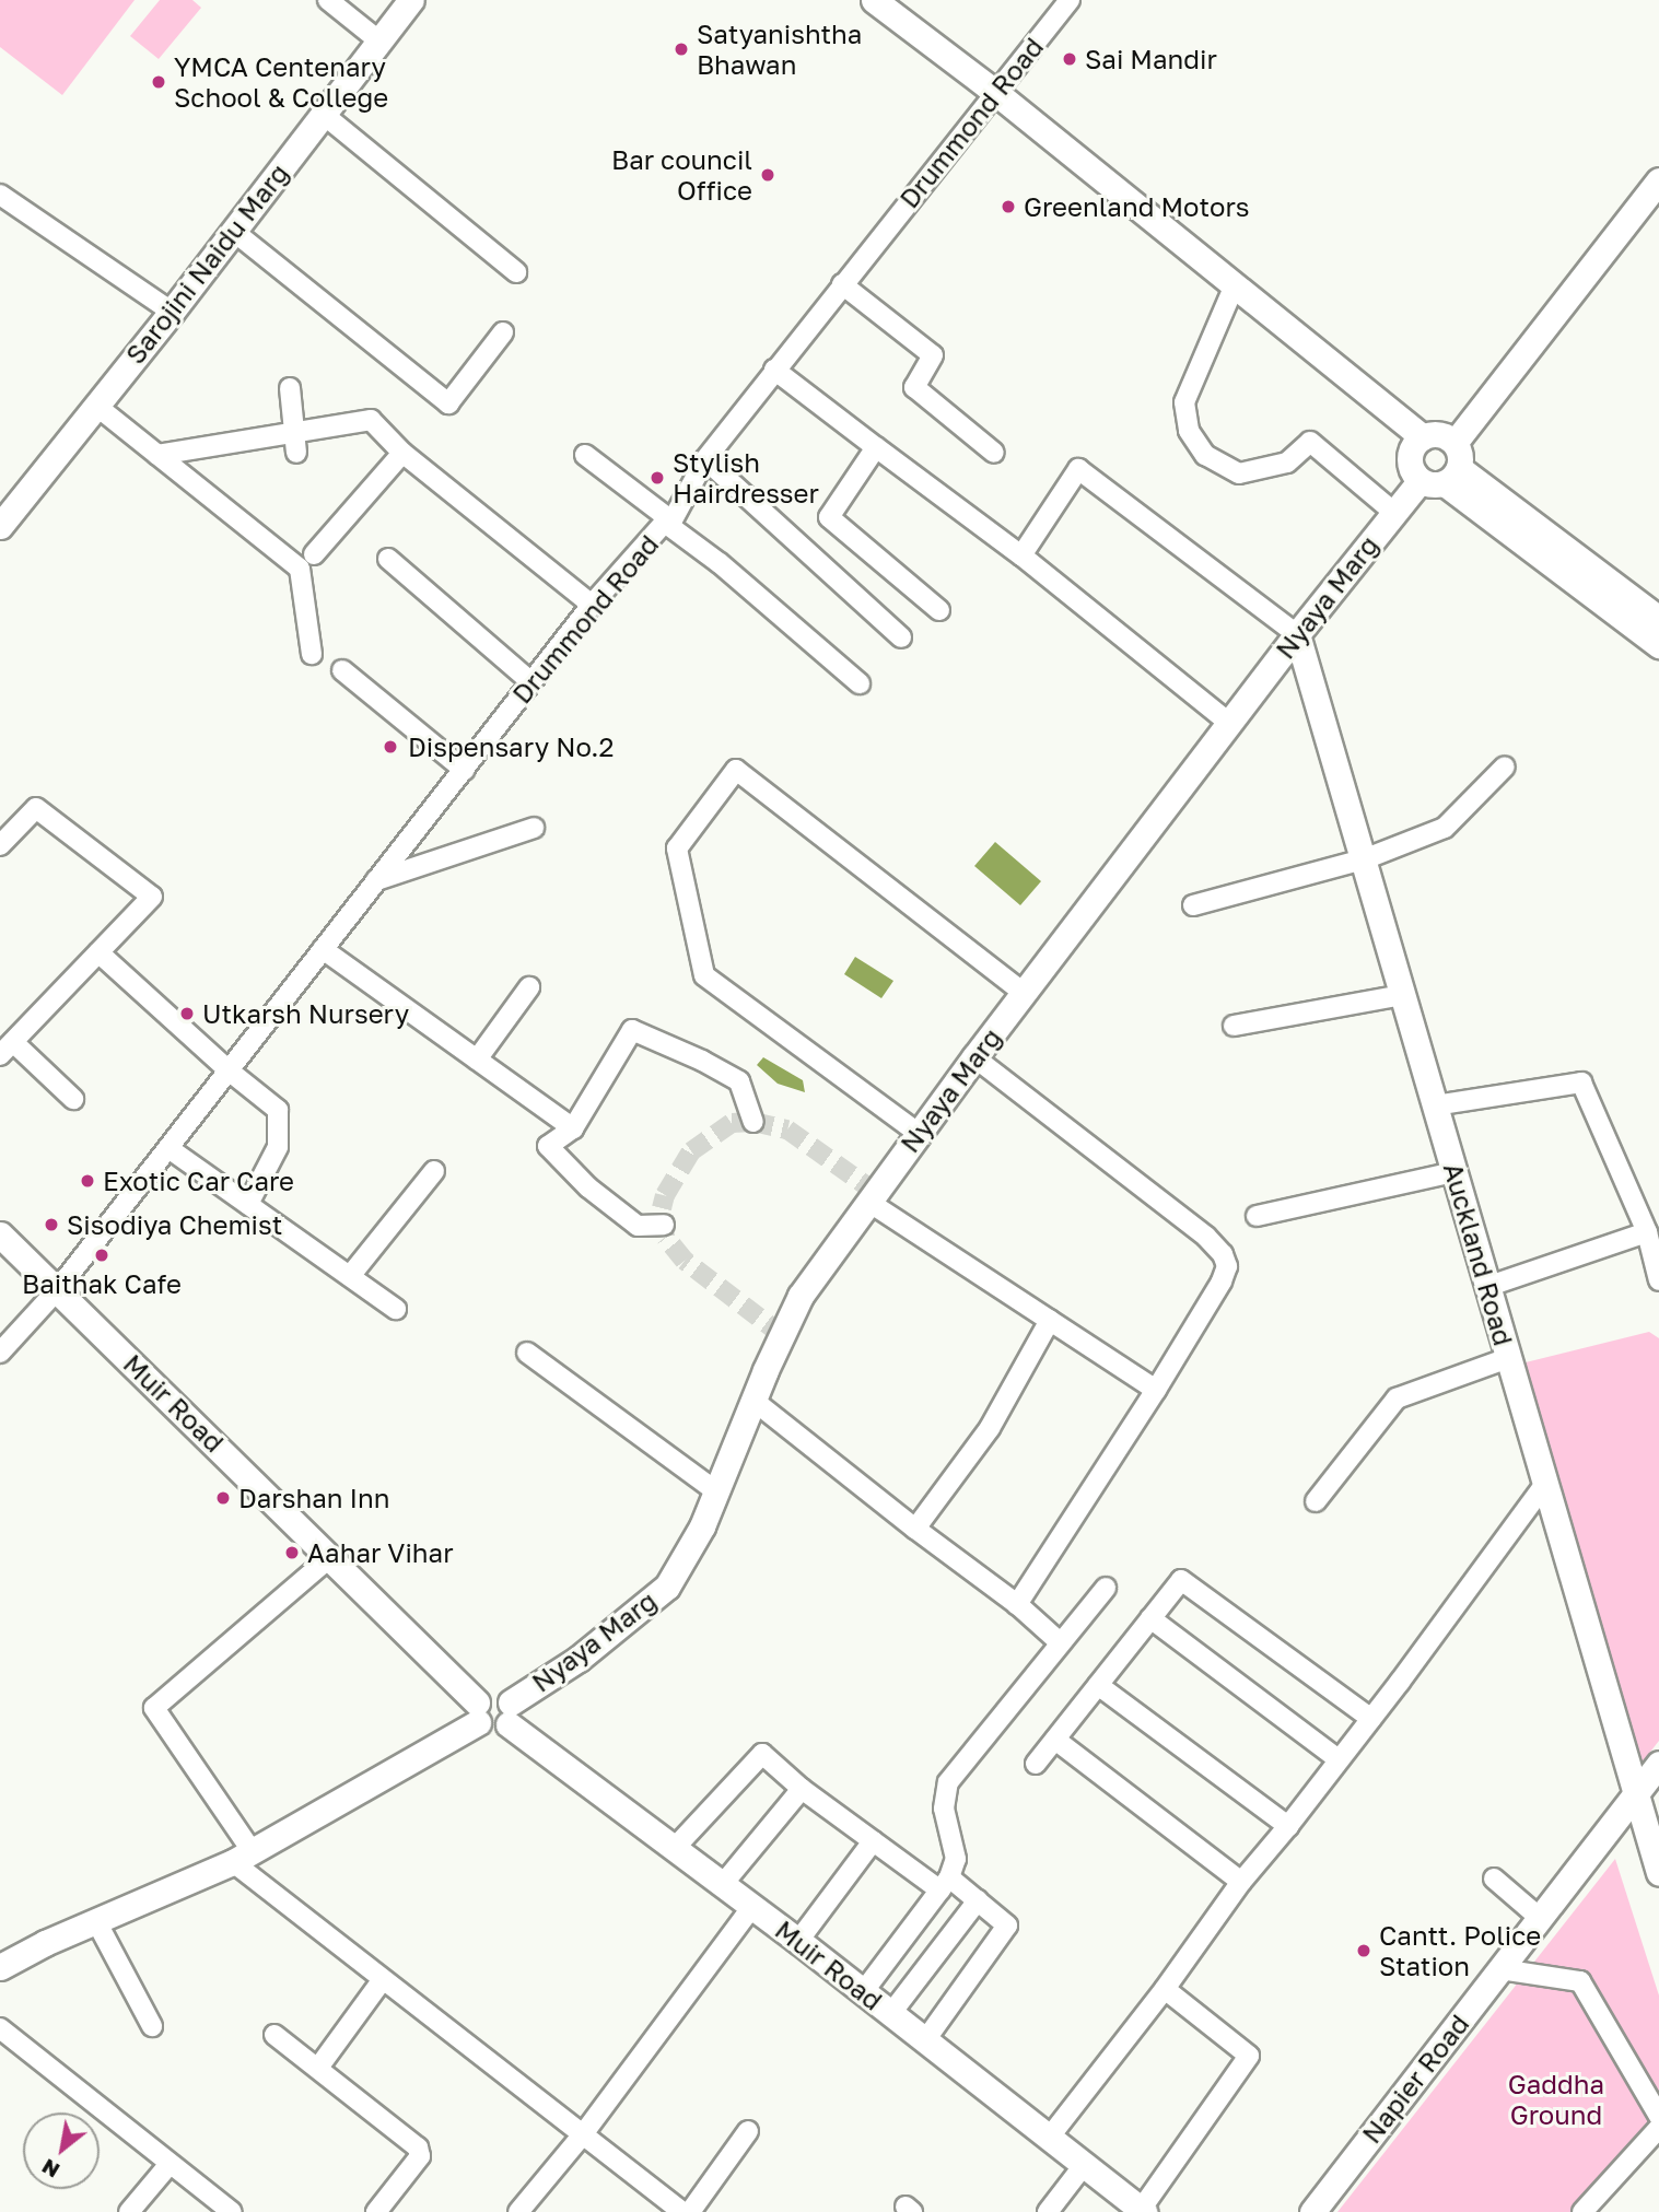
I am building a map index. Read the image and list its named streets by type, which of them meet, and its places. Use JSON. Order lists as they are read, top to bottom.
{
  "streets": {
    "street": [
      "Drummond Road",
      "Sarojini Naidu Marg",
      "Nyaya Marg",
      "Auckland Road",
      "Muir Road",
      "Napier Road"
    ]
  },
  "crossings": [
    ["Drummond Road", "Muir Road"],
    ["Nyaya Marg", "Auckland Road"],
    ["Nyaya Marg", "Muir Road"],
    ["Auckland Road", "Napier Road"]
  ],
  "parks": ["Gaddha Ground"],
  "places": [
    "Satyanishtha Bhawan",
    "Sai Mandir",
    "YMCA Centenary School & College",
    "Bar council Office",
    "Greenland Motors",
    "Stylish Hairdresser",
    "Dispensary No.2",
    "Utkarsh Nursery",
    "Exotic Car Care",
    "Sisodiya Chemist",
    "Baithak Cafe",
    "Darshan Inn",
    "Aahar Vihar",
    "Cantt. Police Station"
  ],
  "north": "bottom left"
}
